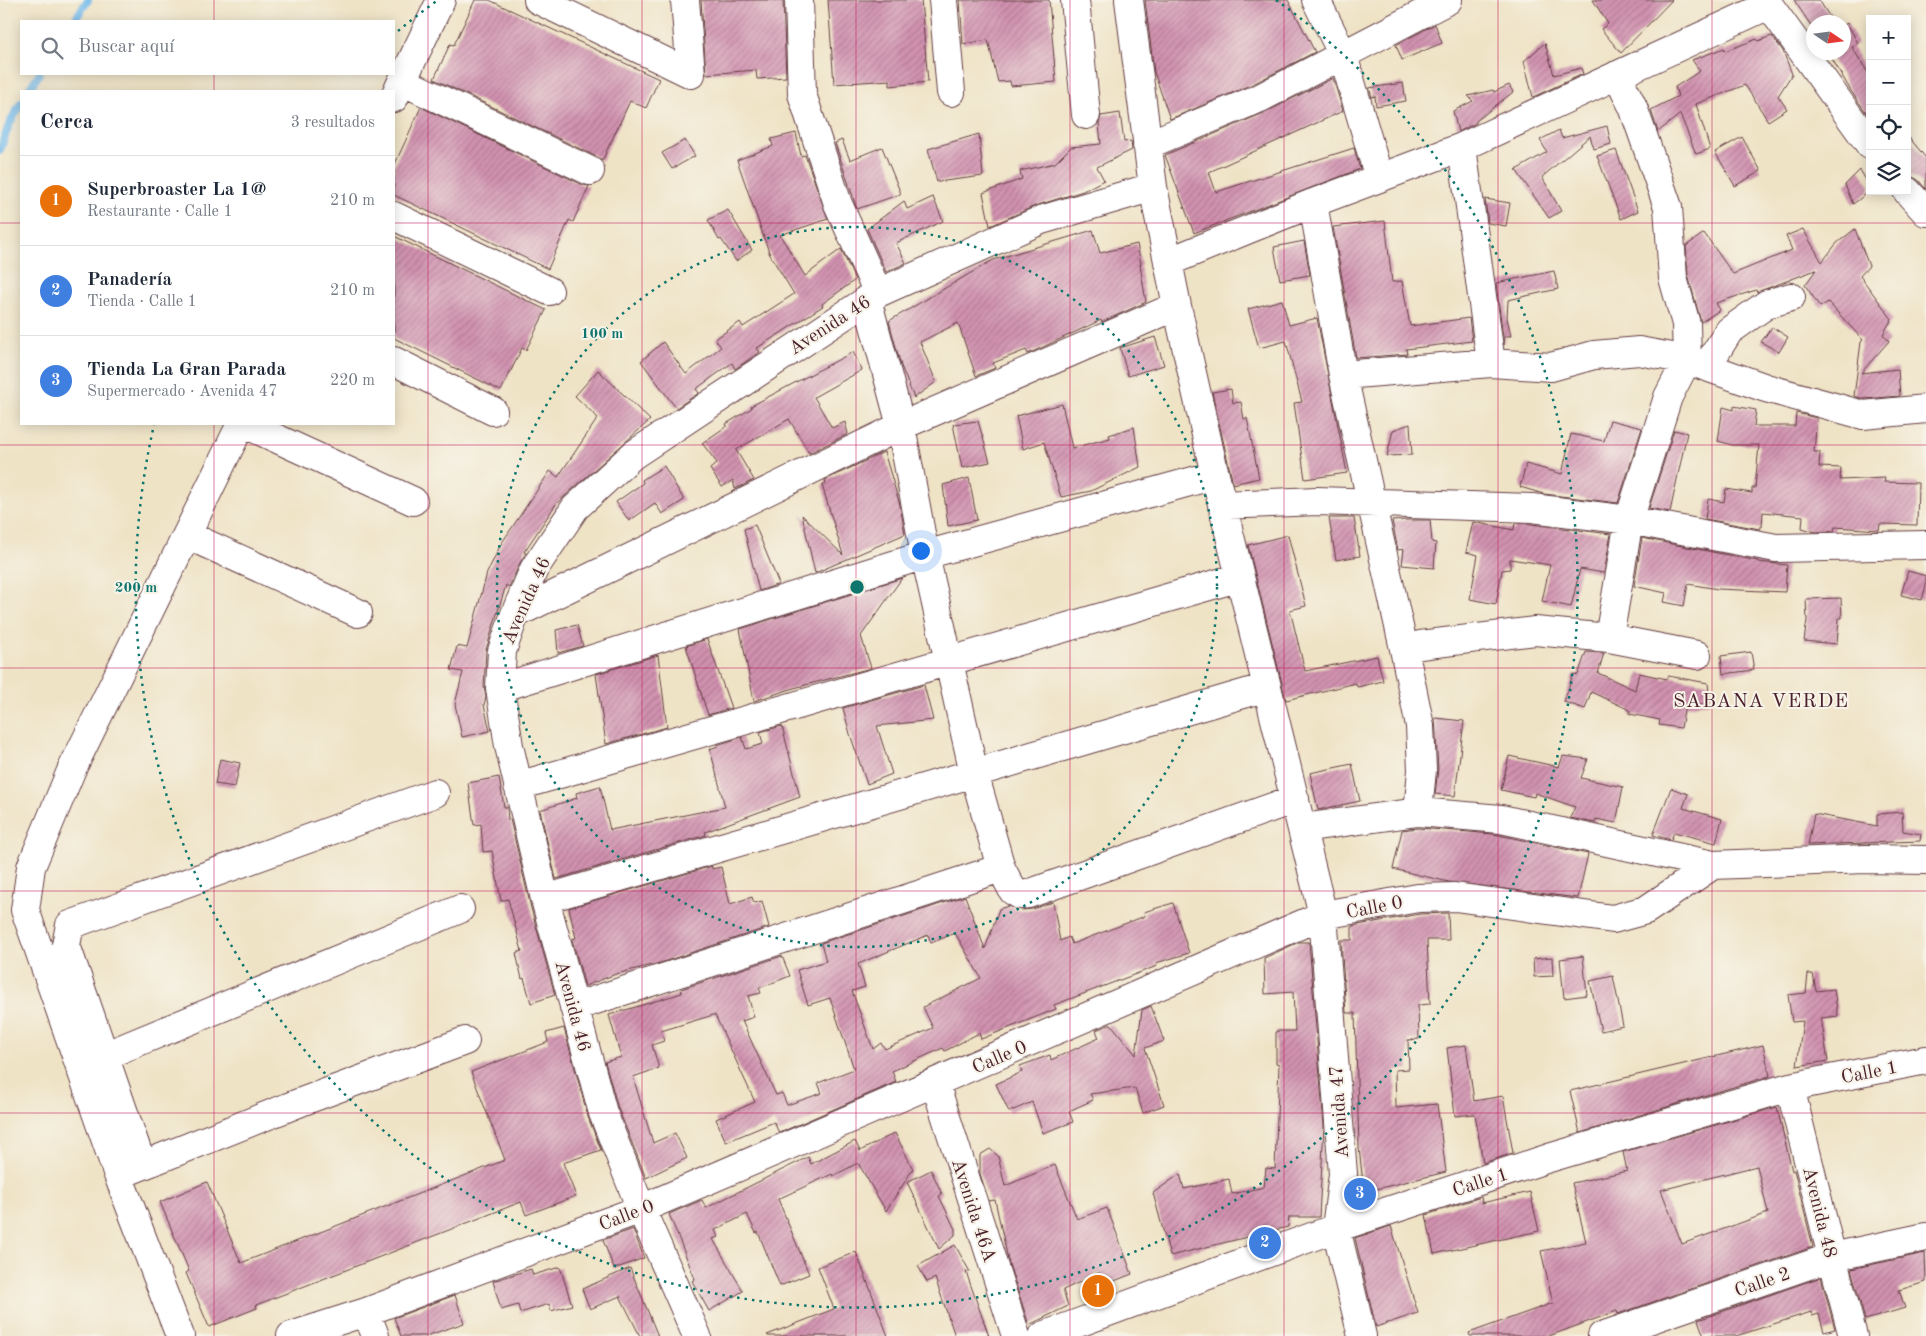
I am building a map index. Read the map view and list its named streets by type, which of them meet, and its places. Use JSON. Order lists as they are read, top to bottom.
{
  "streets": {
    "street": [
      "Avenida 46",
      "Calle 0",
      "Calle 1",
      "Avenida 47",
      "Avenida 46A",
      "Avenida 48",
      "Calle 2"
    ]
  },
  "crossings": [
    ["Avenida 46", "Calle 0"],
    ["Avenida 46", "Avenida 47"],
    ["Calle 0", "Avenida 47"],
    ["Calle 0", "Avenida 46A"],
    ["Calle 1", "Avenida 47"],
    ["Calle 1", "Avenida 48"],
    ["Avenida 48", "Calle 2"]
  ],
  "districts": ["SABANA VERDE"],
  "north": "right",
  "page": {
    "map_buttons": ["+", "−"],
    "search": "Buscar aquí",
    "heading": ["Cerca", "3 resultados"],
    "list": [
      {
        "mark": "1",
        "name": "Superbroaster La 1@",
        "note": "Restaurante · Calle 1",
        "value": "210 m"
      },
      {
        "mark": "2",
        "name": "Panadería",
        "note": "Tienda · Calle 1",
        "value": "210 m"
      },
      {
        "mark": "3",
        "name": "Tienda La Gran Parada",
        "note": "Supermercado · Avenida 47",
        "value": "220 m"
      }
    ],
    "pins": ["3", "2", "1"]
  },
  "rings": ["100 m", "200 m"]
}
